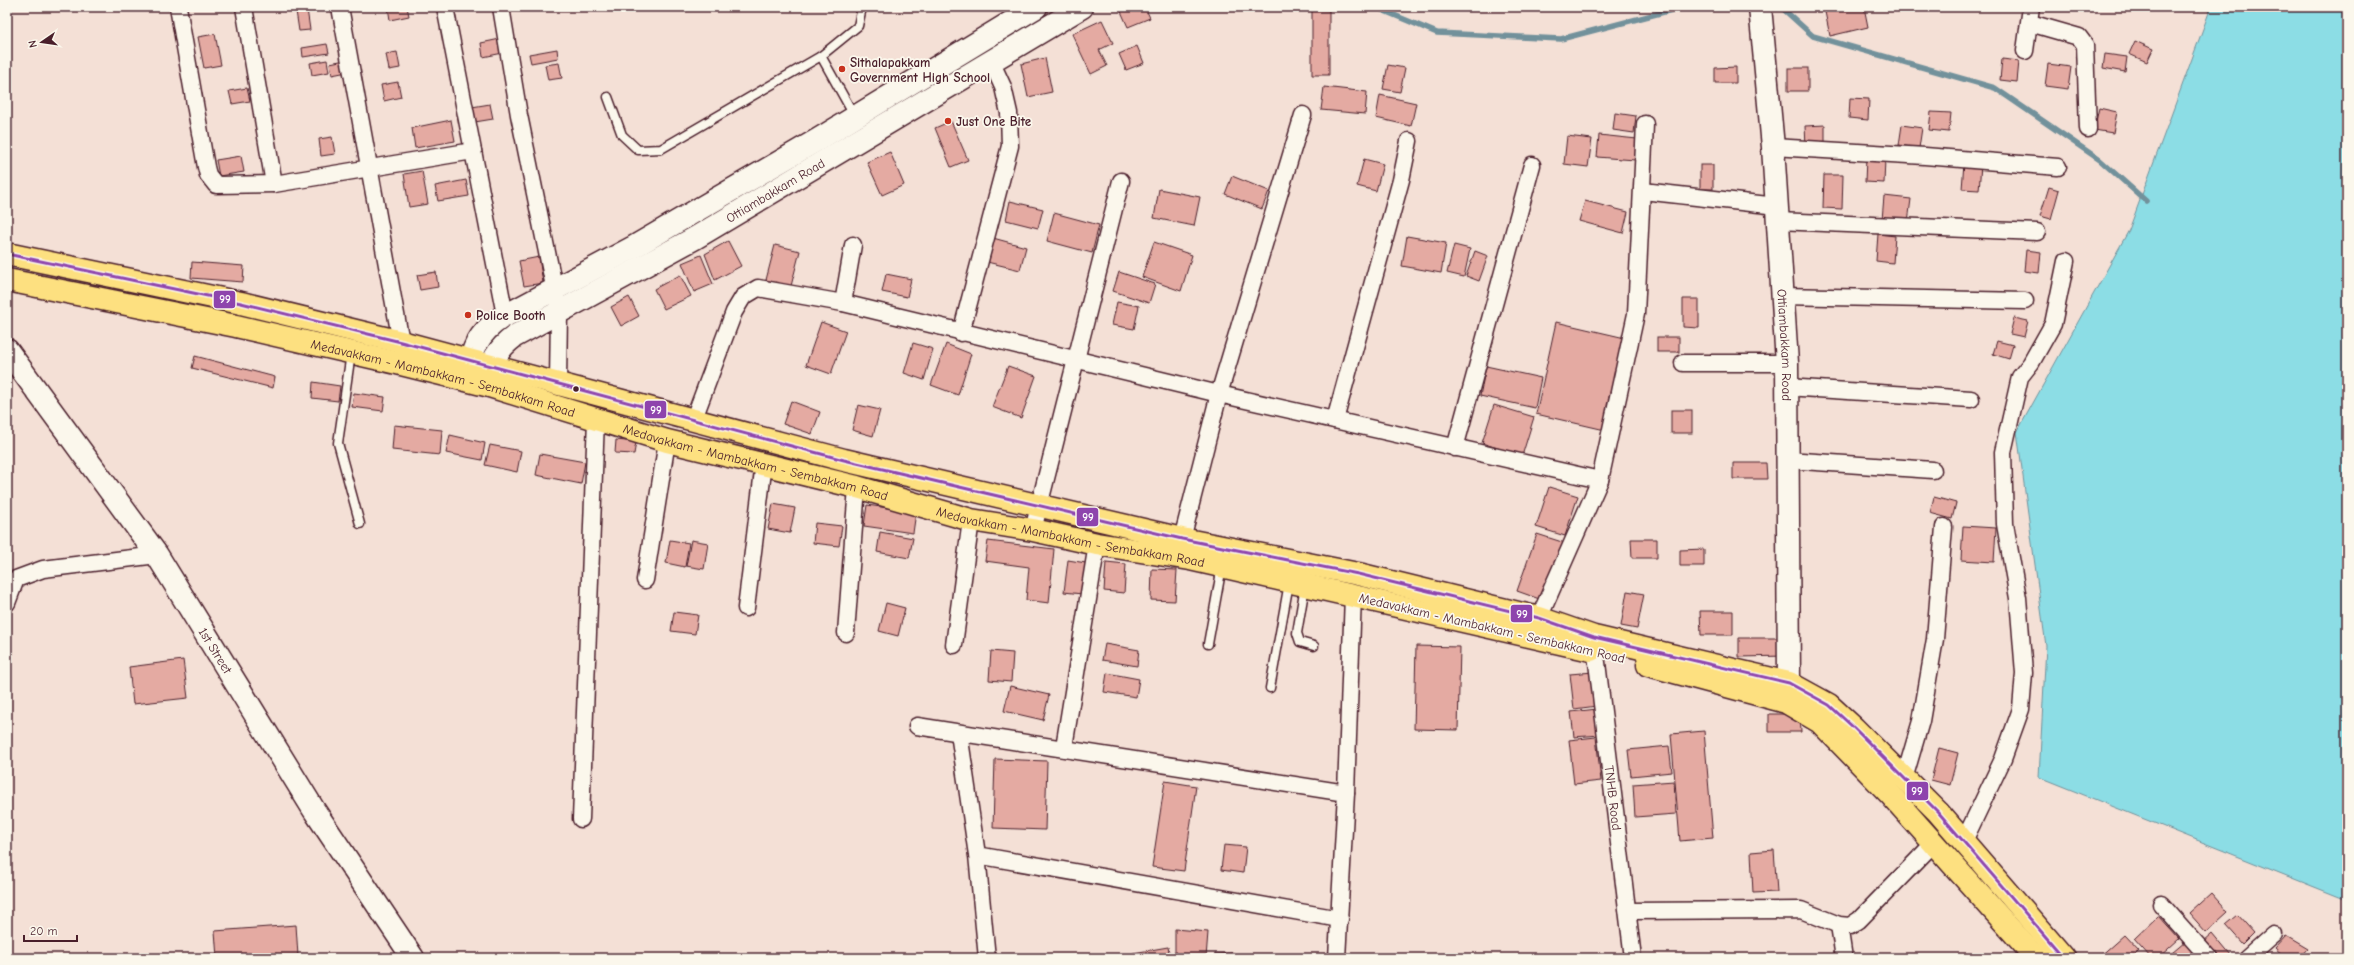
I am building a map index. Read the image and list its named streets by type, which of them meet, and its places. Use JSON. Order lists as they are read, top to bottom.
{
  "streets": {
    "main road": ["Medavakkam - Mambakkam - Sembakkam Road"],
    "street": ["Ottiambakkam Road", "1st Street", "TNHB Road"]
  },
  "crossings": [
    ["Ottiambakkam Road", "Medavakkam - Mambakkam - Sembakkam Road"],
    ["Medavakkam - Mambakkam - Sembakkam Road", "TNHB Road"]
  ],
  "places": ["Sithalapakkam Government High School", "Just One Bite", "Police Booth"],
  "lines": ["transit line 99"],
  "scale_bar": "20 m",
  "north": "left"
}
